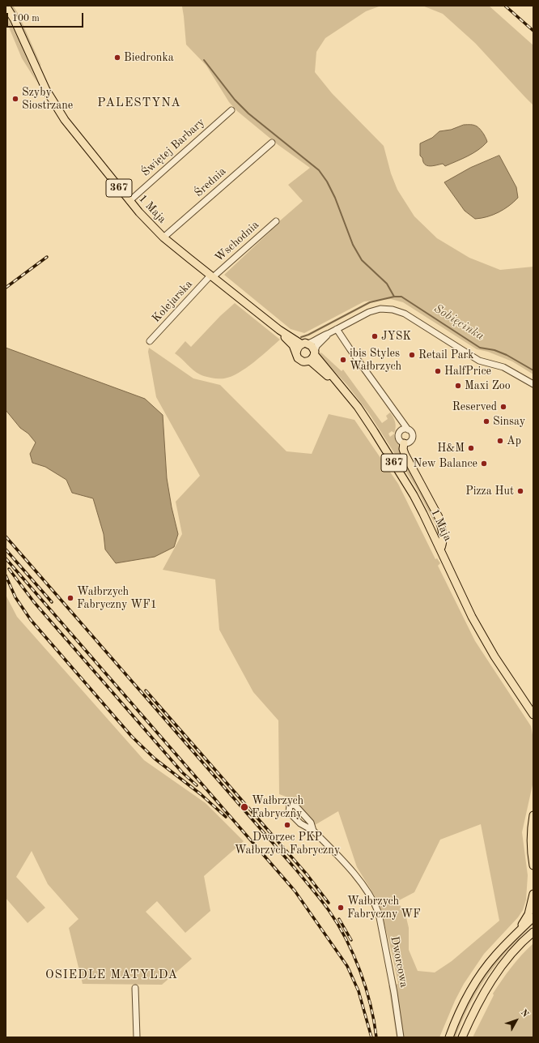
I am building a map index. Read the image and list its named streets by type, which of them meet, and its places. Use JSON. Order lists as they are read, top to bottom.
{
  "streets": {
    "main road": ["367", "1 Maja"],
    "street": [
      "Świętej Barbary",
      "Średnia",
      "Wschodnia",
      "Kolejarska",
      "Dworcowa"
    ]
  },
  "crossings": [
    ["Świętej Barbary", "1 Maja"],
    ["Średnia", "1 Maja"],
    ["367", "1 Maja"],
    ["1 Maja", "Wschodnia"],
    ["1 Maja", "Kolejarska"],
    ["Wschodnia", "Kolejarska"]
  ],
  "districts": ["PALESTYNA", "OSIEDLE MATYLDA"],
  "water": ["Sobięcinka"],
  "places": [
    "Biedronka",
    "Szyby Siostrzane",
    "JYSK",
    "Retail Park",
    "ibis Styles Wałbrzych",
    "HalfPrice",
    "Maxi Zoo",
    "Reserved",
    "Sinsay",
    "Ap",
    "H&M",
    "New Balance",
    "Pizza Hut",
    "Wałbrzych Fabryczny WF1",
    "Wałbrzych Fabryczny",
    "Dworzec PKP Wałbrzych Fabryczny",
    "Wałbrzych Fabryczny WF"
  ],
  "scale_bar": "100 m",
  "north": "top right"
}
